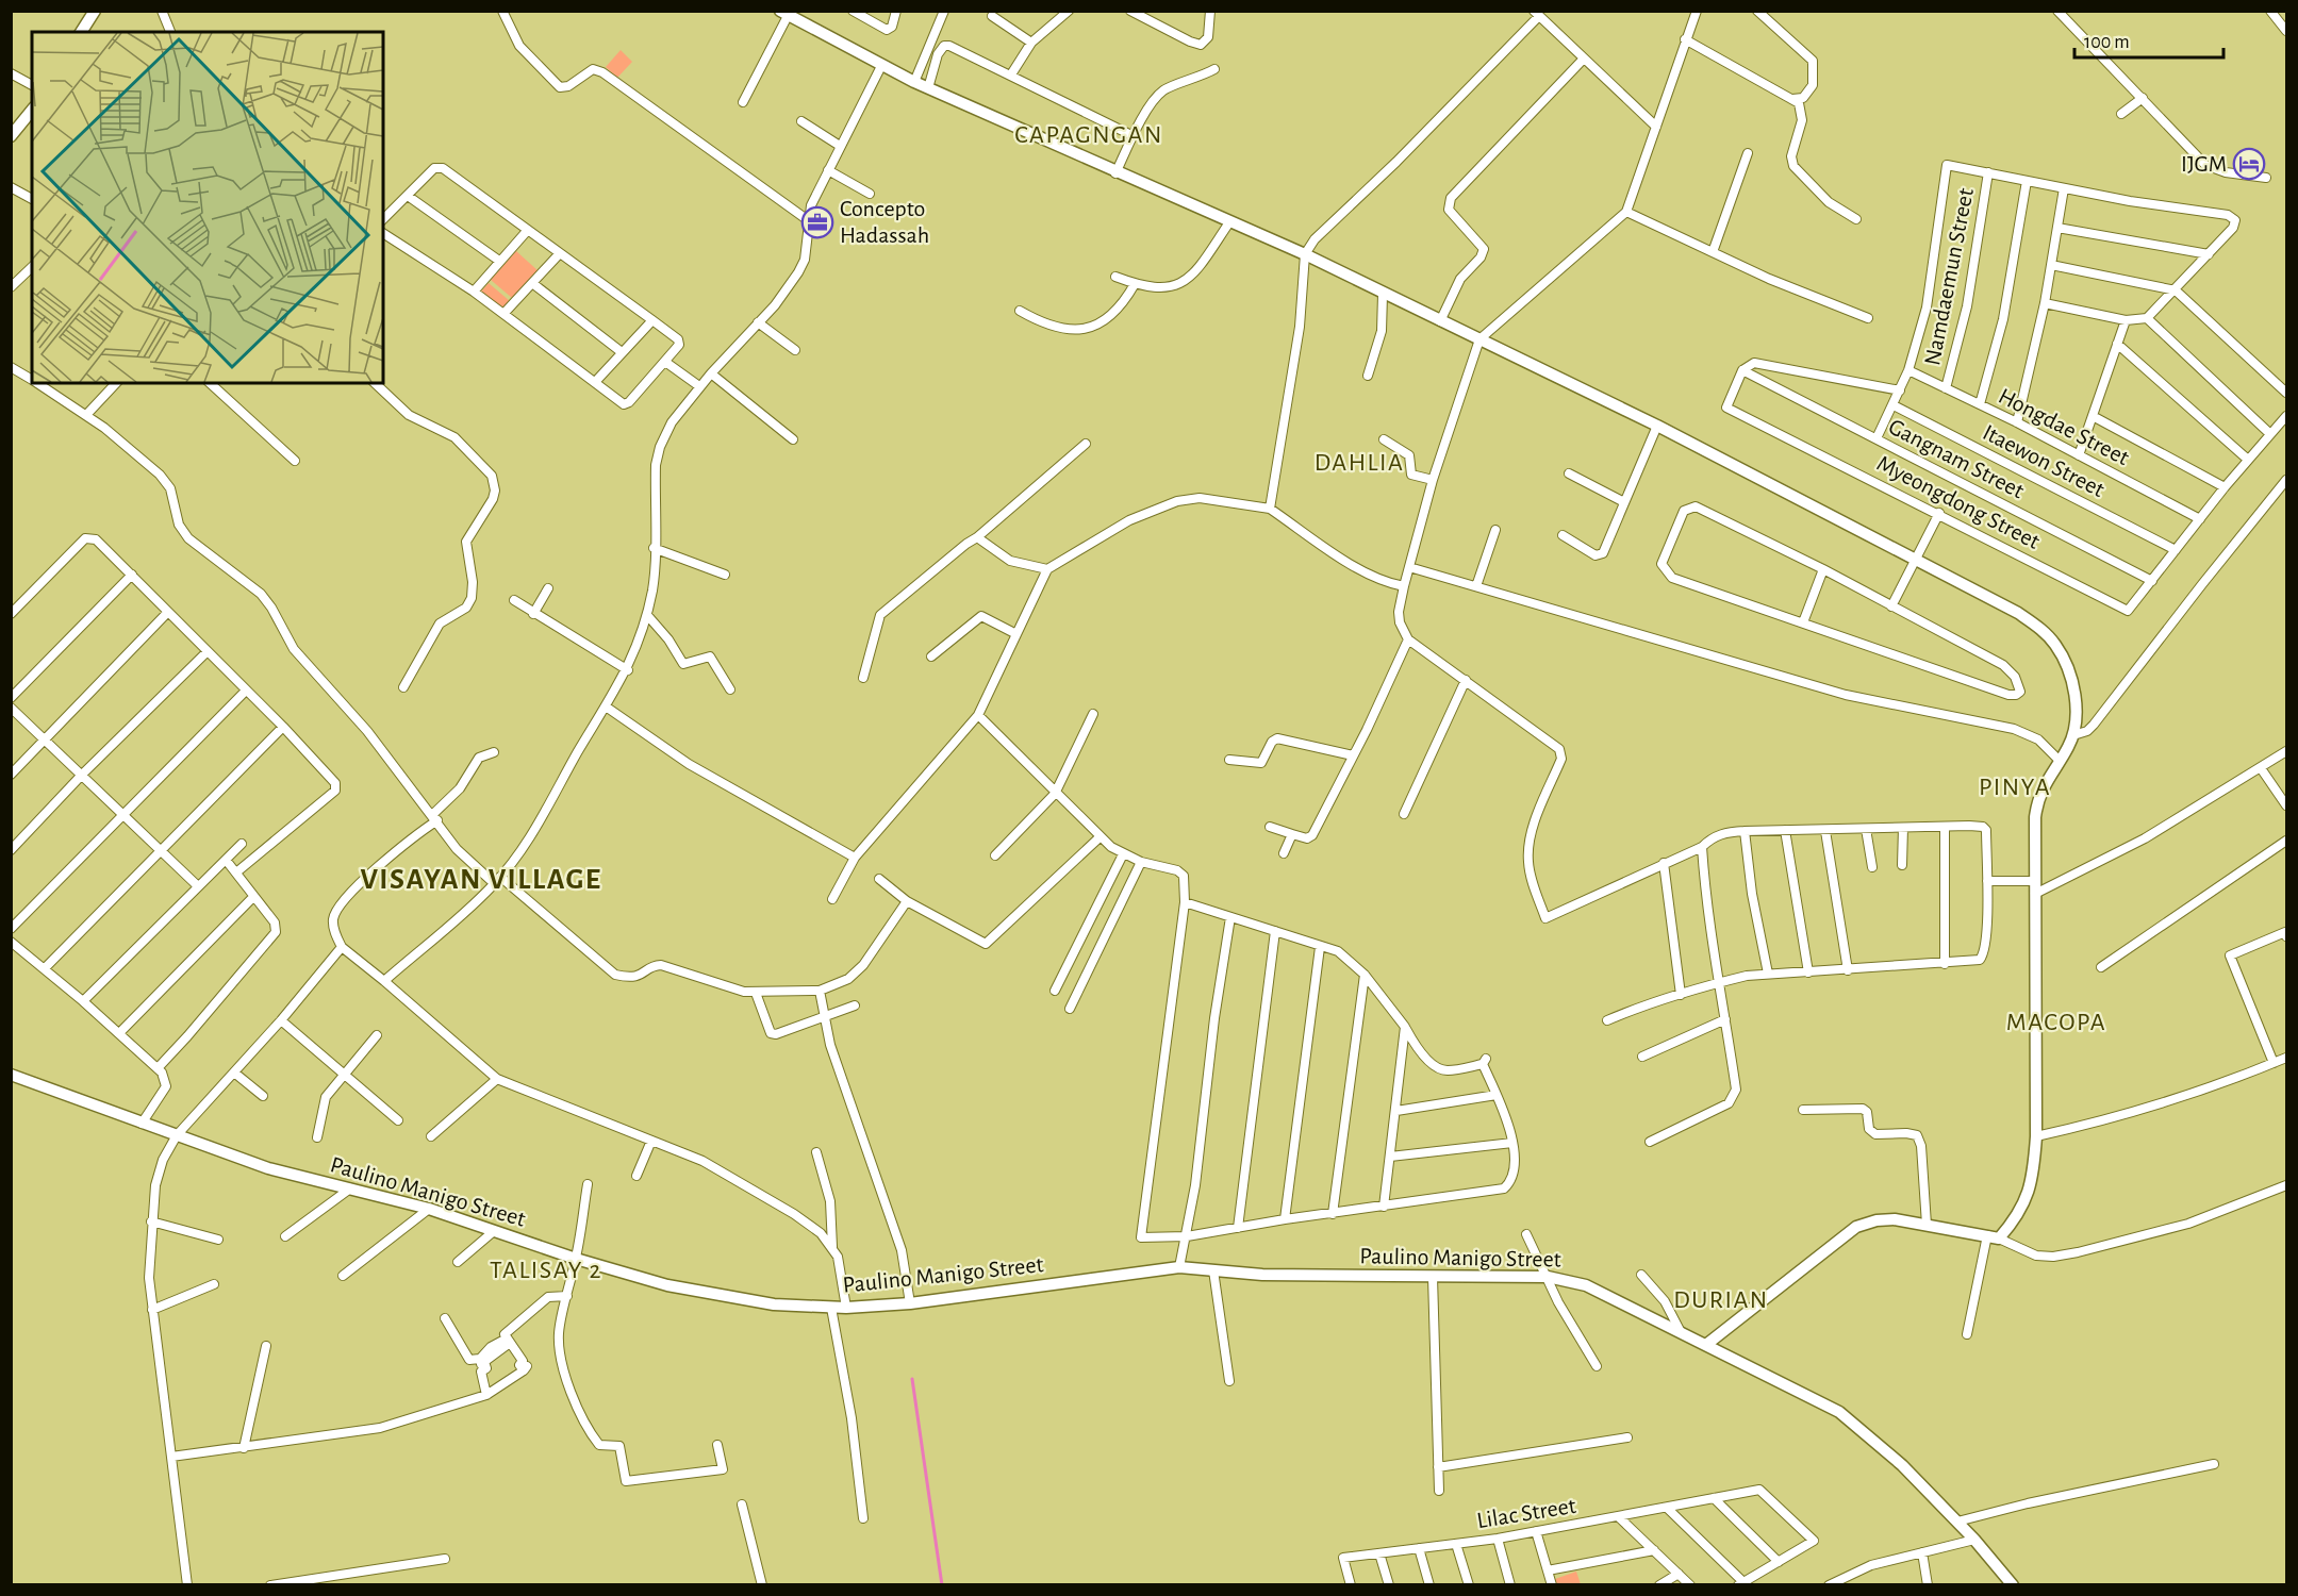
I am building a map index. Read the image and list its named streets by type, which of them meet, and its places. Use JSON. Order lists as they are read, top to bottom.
{
  "streets": {
    "street": [
      "Namdaemun Street",
      "Hongdae Street",
      "Gangnam Street",
      "Itaewon Street",
      "Myeongdong Street",
      "Paulino Manigo Street",
      "Lilac Street"
    ]
  },
  "crossings": [
    ["Namdaemun Street", "Hongdae Street"],
    ["Hongdae Street", "Myeongdong Street"],
    ["Gangnam Street", "Myeongdong Street"],
    ["Itaewon Street", "Myeongdong Street"]
  ],
  "districts": [
    "CAPAGNGAN",
    "DAHLIA",
    "PINYA",
    "VISAYAN VILLAGE",
    "MACOPA",
    "TALISAY 2",
    "DURIAN"
  ],
  "places": {
    "hotel": ["IJGM"],
    "office": ["Concepto Hadassah"]
  },
  "scale_bar": "100 m"
}
